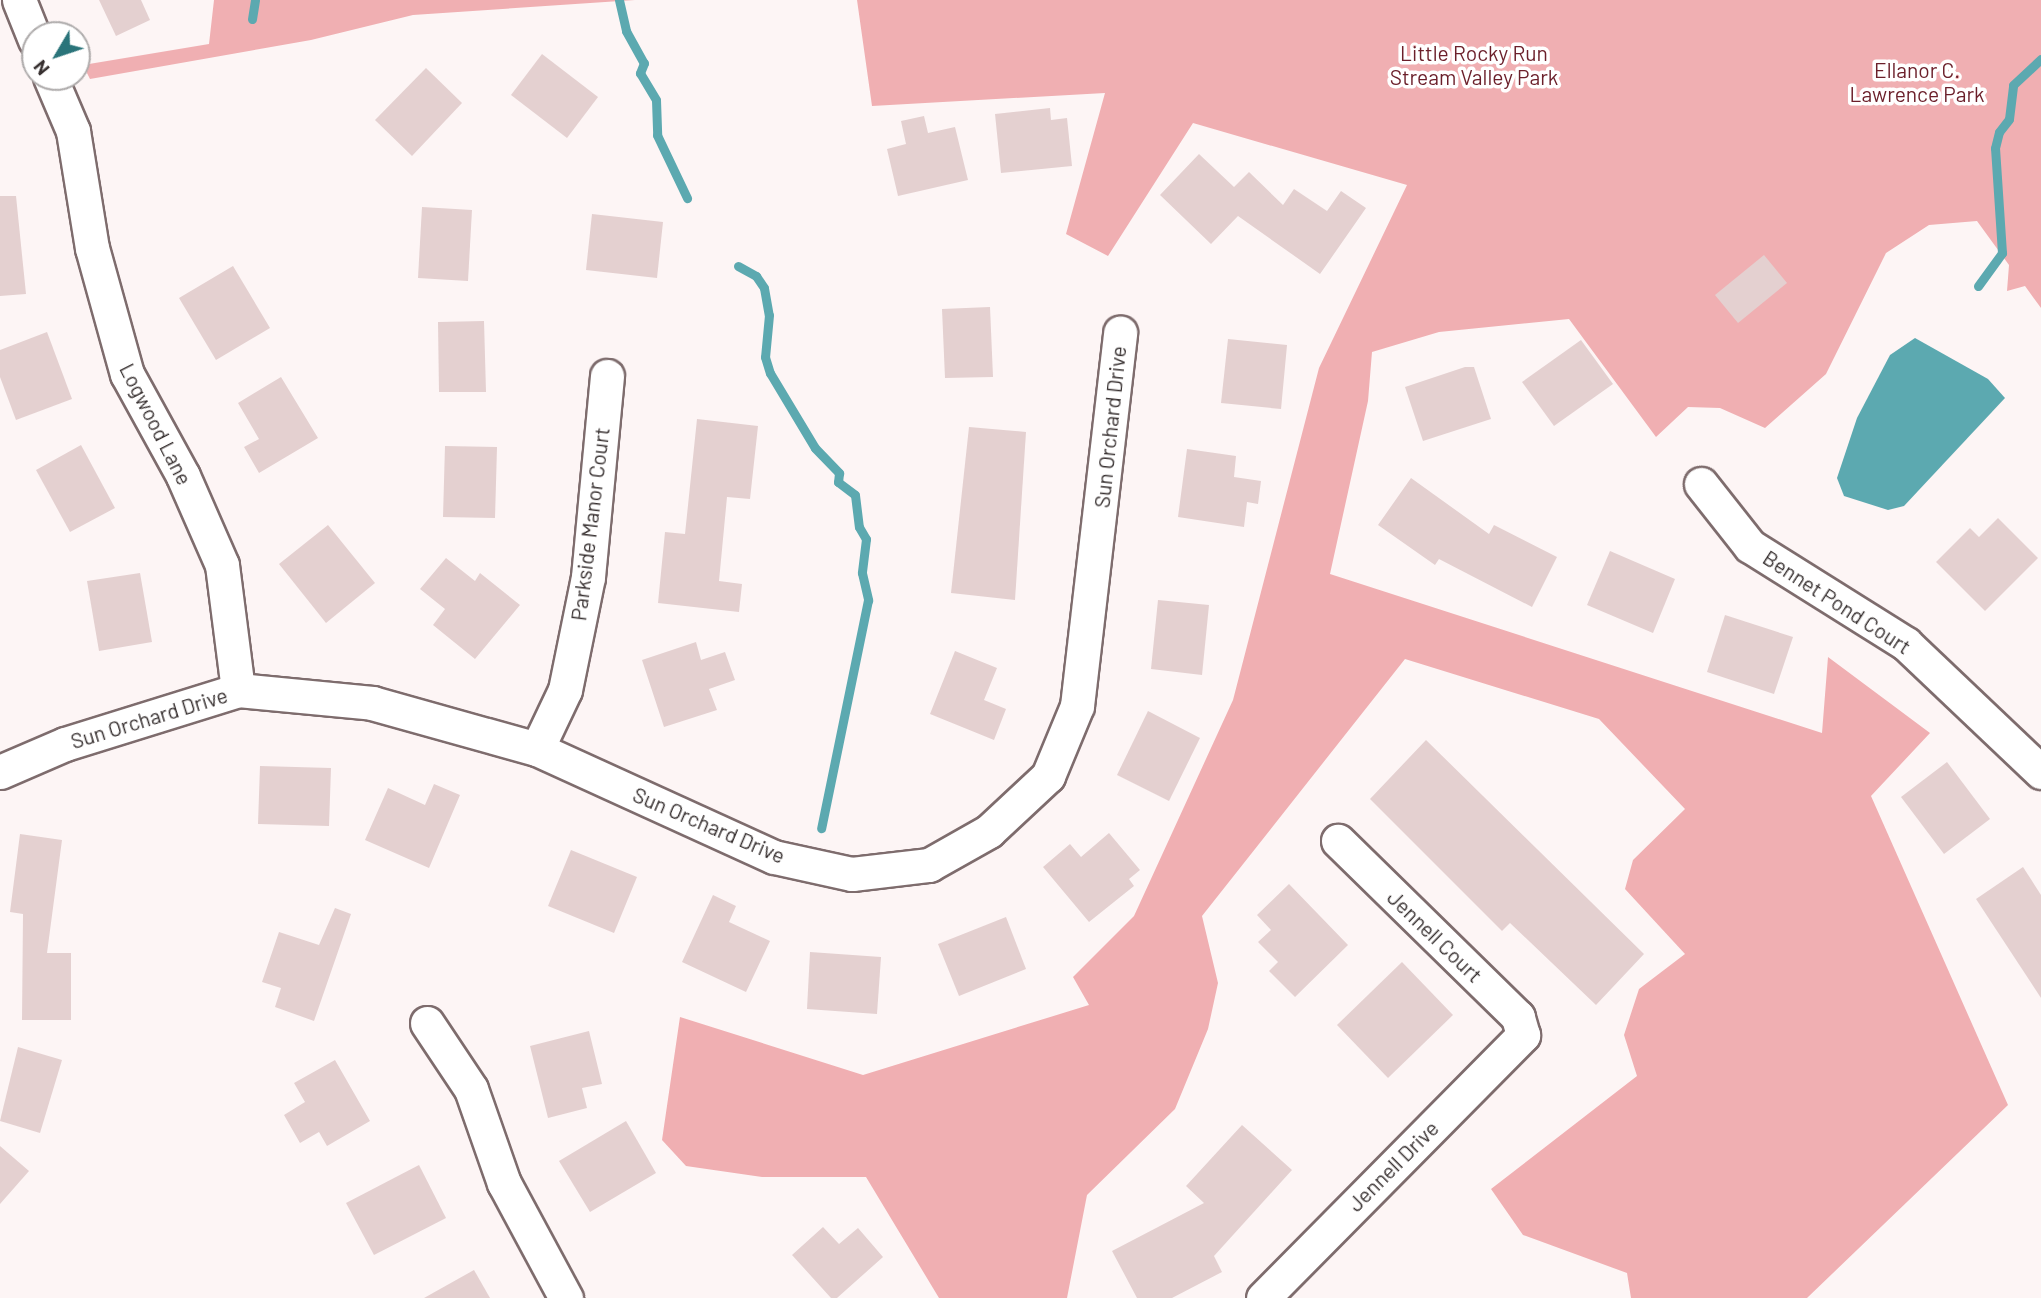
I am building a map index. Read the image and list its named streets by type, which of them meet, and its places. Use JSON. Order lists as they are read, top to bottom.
{
  "streets": {
    "street": [
      "Logwood Lane",
      "Sun Orchard Drive",
      "Parkside Manor Court",
      "Bennet Pond Court",
      "Jennell Court",
      "Jennell Drive"
    ]
  },
  "crossings": [
    ["Logwood Lane", "Sun Orchard Drive"],
    ["Sun Orchard Drive", "Parkside Manor Court"],
    ["Jennell Court", "Jennell Drive"]
  ],
  "parks": ["Little Rocky Run Stream Valley Park", "Ellanor C. Lawrence Park"],
  "north": "bottom left"
}
